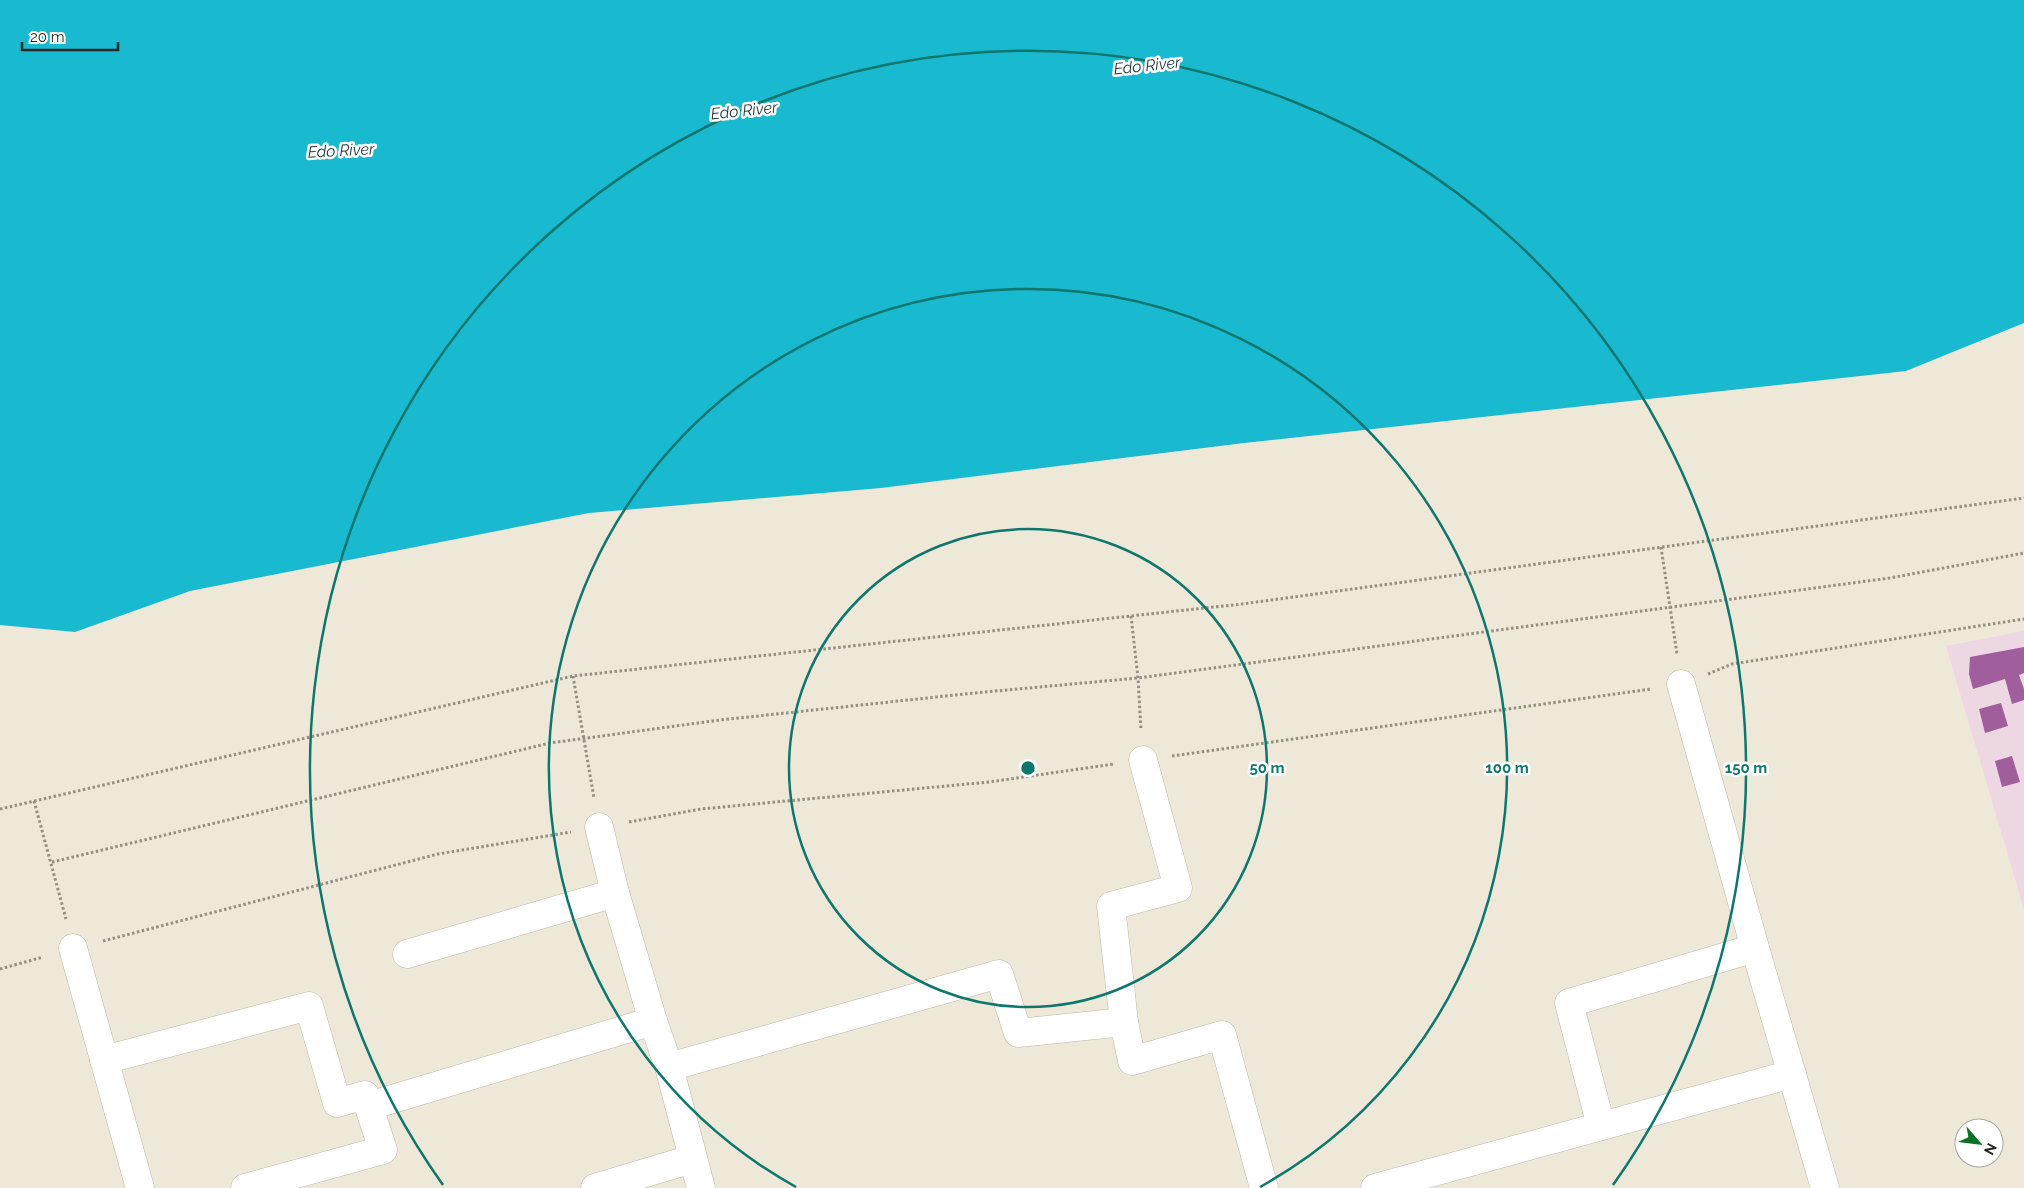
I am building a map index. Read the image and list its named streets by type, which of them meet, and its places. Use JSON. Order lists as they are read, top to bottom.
{
  "water": ["Edo River"],
  "scale_bar": "20 m",
  "north": "bottom right",
  "rings": ["50 m", "100 m", "150 m"]
}
